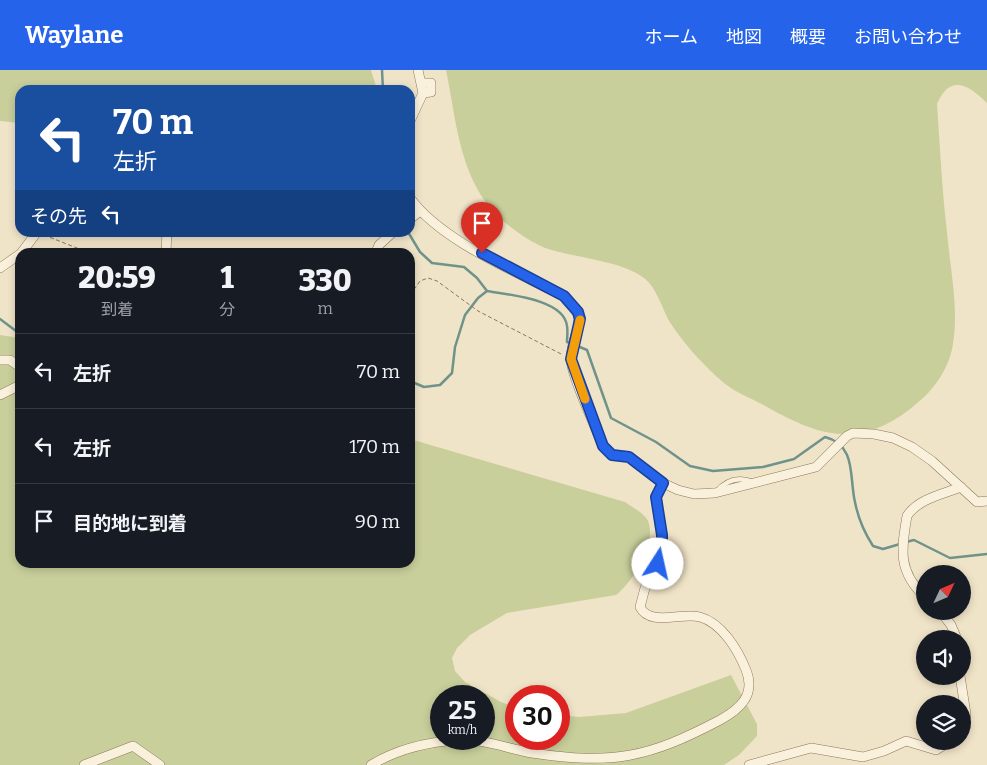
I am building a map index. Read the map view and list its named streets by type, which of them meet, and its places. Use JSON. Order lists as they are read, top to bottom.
{
  "north": "top right",
  "page": {
    "header": "Waylane",
    "nav": [
      "ホーム",
      "地図",
      "概要",
      "お問い合わせ"
    ],
    "turn": ["70 m", "左折"],
    "then": "その先",
    "eta": [
      "20:59",
      "到着",
      "1",
      "分",
      "330",
      "m"
    ],
    "list": [
      {
        "name": "左折",
        "value": "70 m"
      },
      {
        "name": "左折",
        "value": "170 m"
      },
      {
        "name": "目的地に到着",
        "value": "90 m"
      }
    ],
    "speed": "25 km/h",
    "limit": "30"
  }
}
